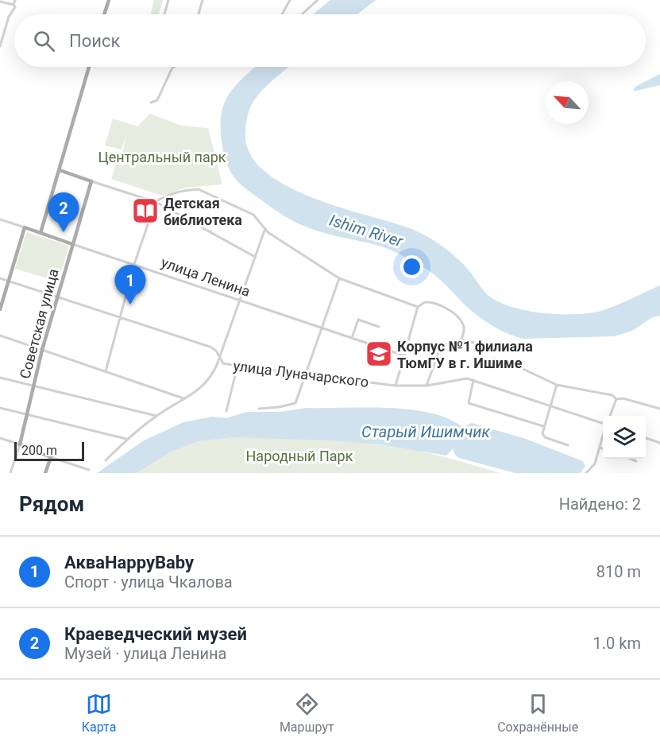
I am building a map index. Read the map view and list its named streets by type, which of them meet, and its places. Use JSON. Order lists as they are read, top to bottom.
{
  "streets": {
    "main road": ["улица Ленина", "Советская улица"],
    "street": ["улица Луначарского"]
  },
  "crossings": [
    ["улица Ленина", "Советская улица"],
    ["Советская улица", "улица Луначарского"]
  ],
  "water": ["Ishim River", "Старый Ишимчик"],
  "parks": ["Центральный парк", "Народный Парк"],
  "places": {
    "library": ["Детская библиотека"],
    "school or university": ["Корпус №1 филиала ТюмГУ в г. Ишиме"]
  },
  "scale_bar": "200 m",
  "north": "top left",
  "page": {
    "search": "Поиск",
    "pins": ["2", "1"],
    "scale": "200 m",
    "heading": ["Рядом", "Найдено: 2"],
    "list": [
      {
        "mark": "1",
        "name": "АкваHappyBaby",
        "note": "Спорт · улица Чкалова",
        "value": "810 m"
      },
      {
        "mark": "2",
        "name": "Краеведческий музей",
        "note": "Музей · улица Ленина",
        "value": "1.0 km"
      }
    ],
    "nav": ["Карта", "Маршрут", "Сохранённые"]
  }
}
